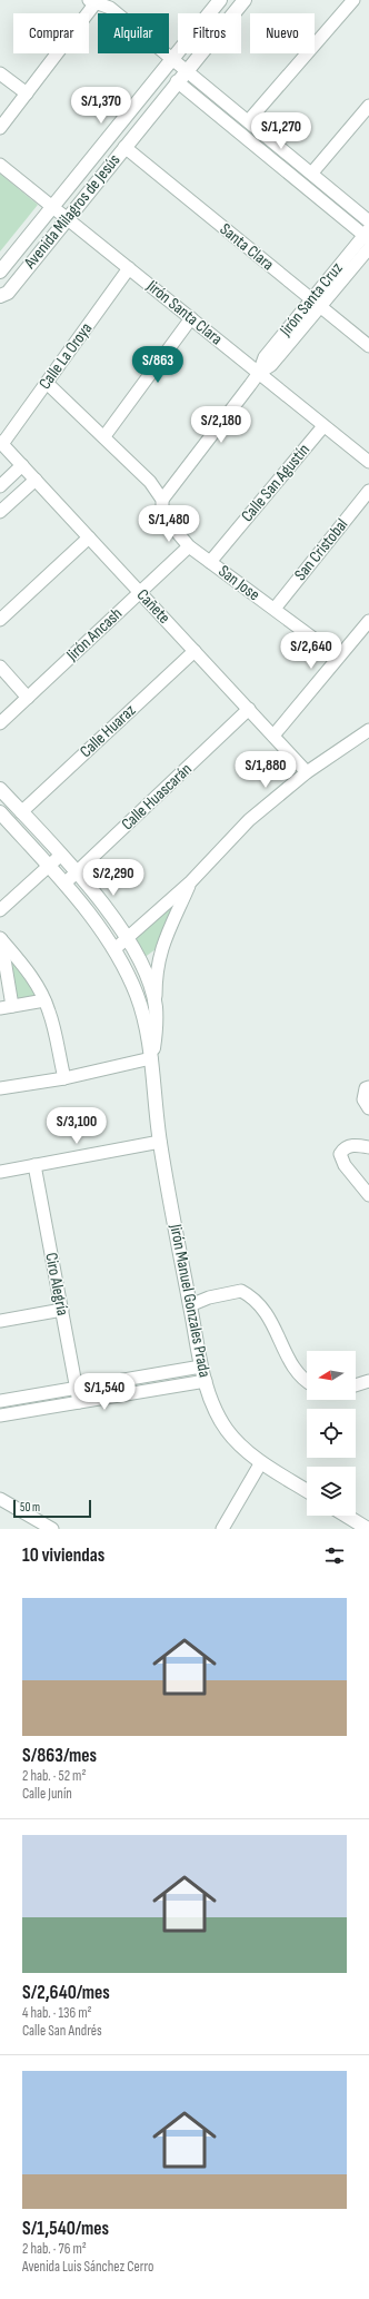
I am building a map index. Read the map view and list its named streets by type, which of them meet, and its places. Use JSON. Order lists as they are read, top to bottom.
{
  "streets": {
    "street": [
      "Avenida Milagros de Jesús",
      "Santa Clara",
      "Jirón Santa Cruz",
      "Jirón Santa Clara",
      "Calle La Oroya",
      "Calle San Agustín",
      "San Cristobal",
      "San Jose",
      "Cañete",
      "Jirón Ancash",
      "Calle Huaraz",
      "Calle Huascarán",
      "Ciro Alegría",
      "Jirón Manuel Gonzales Prada"
    ]
  },
  "crossings": [
    ["Avenida Milagros de Jesús", "Santa Clara"],
    ["Avenida Milagros de Jesús", "Jirón Santa Clara"],
    ["Santa Clara", "Jirón Santa Cruz"],
    ["Jirón Santa Cruz", "Jirón Santa Clara"],
    ["Jirón Santa Cruz", "San Jose"],
    ["Jirón Santa Clara", "Calle La Oroya"],
    ["Jirón Santa Clara", "Calle San Agustín"],
    ["Calle La Oroya", "San Jose"],
    ["Calle La Oroya", "Cañete"],
    ["Calle San Agustín", "San Jose"],
    ["San Cristobal", "San Jose"],
    ["San Jose", "Jirón Ancash"],
    ["Cañete", "Jirón Ancash"],
    ["Cañete", "Calle Huaraz"],
    ["Cañete", "Calle Huascarán"]
  ],
  "scale_bar": "50 m",
  "north": "left",
  "page": {
    "chip": [
      "Comprar",
      "Alquilar",
      "Filtros",
      "Nuevo"
    ],
    "price": [
      "S/1,370",
      "S/1,270",
      "S/863",
      "S/2,180",
      "S/1,480",
      "S/2,640",
      "S/1,880",
      "S/2,290",
      "S/3,100",
      "S/1,540"
    ],
    "scale": "50 m",
    "heading": "10 viviendas",
    "list": [
      {
        "name": "S/863/mes",
        "note": "2 hab. · 52 m² · Calle Junín"
      },
      {
        "name": "S/2,640/mes",
        "note": "4 hab. · 136 m² · Calle San Andrés"
      },
      {
        "name": "S/1,540/mes",
        "note": "2 hab. · 76 m² · Avenida Luis Sánchez Cerro"
      }
    ]
  }
}
